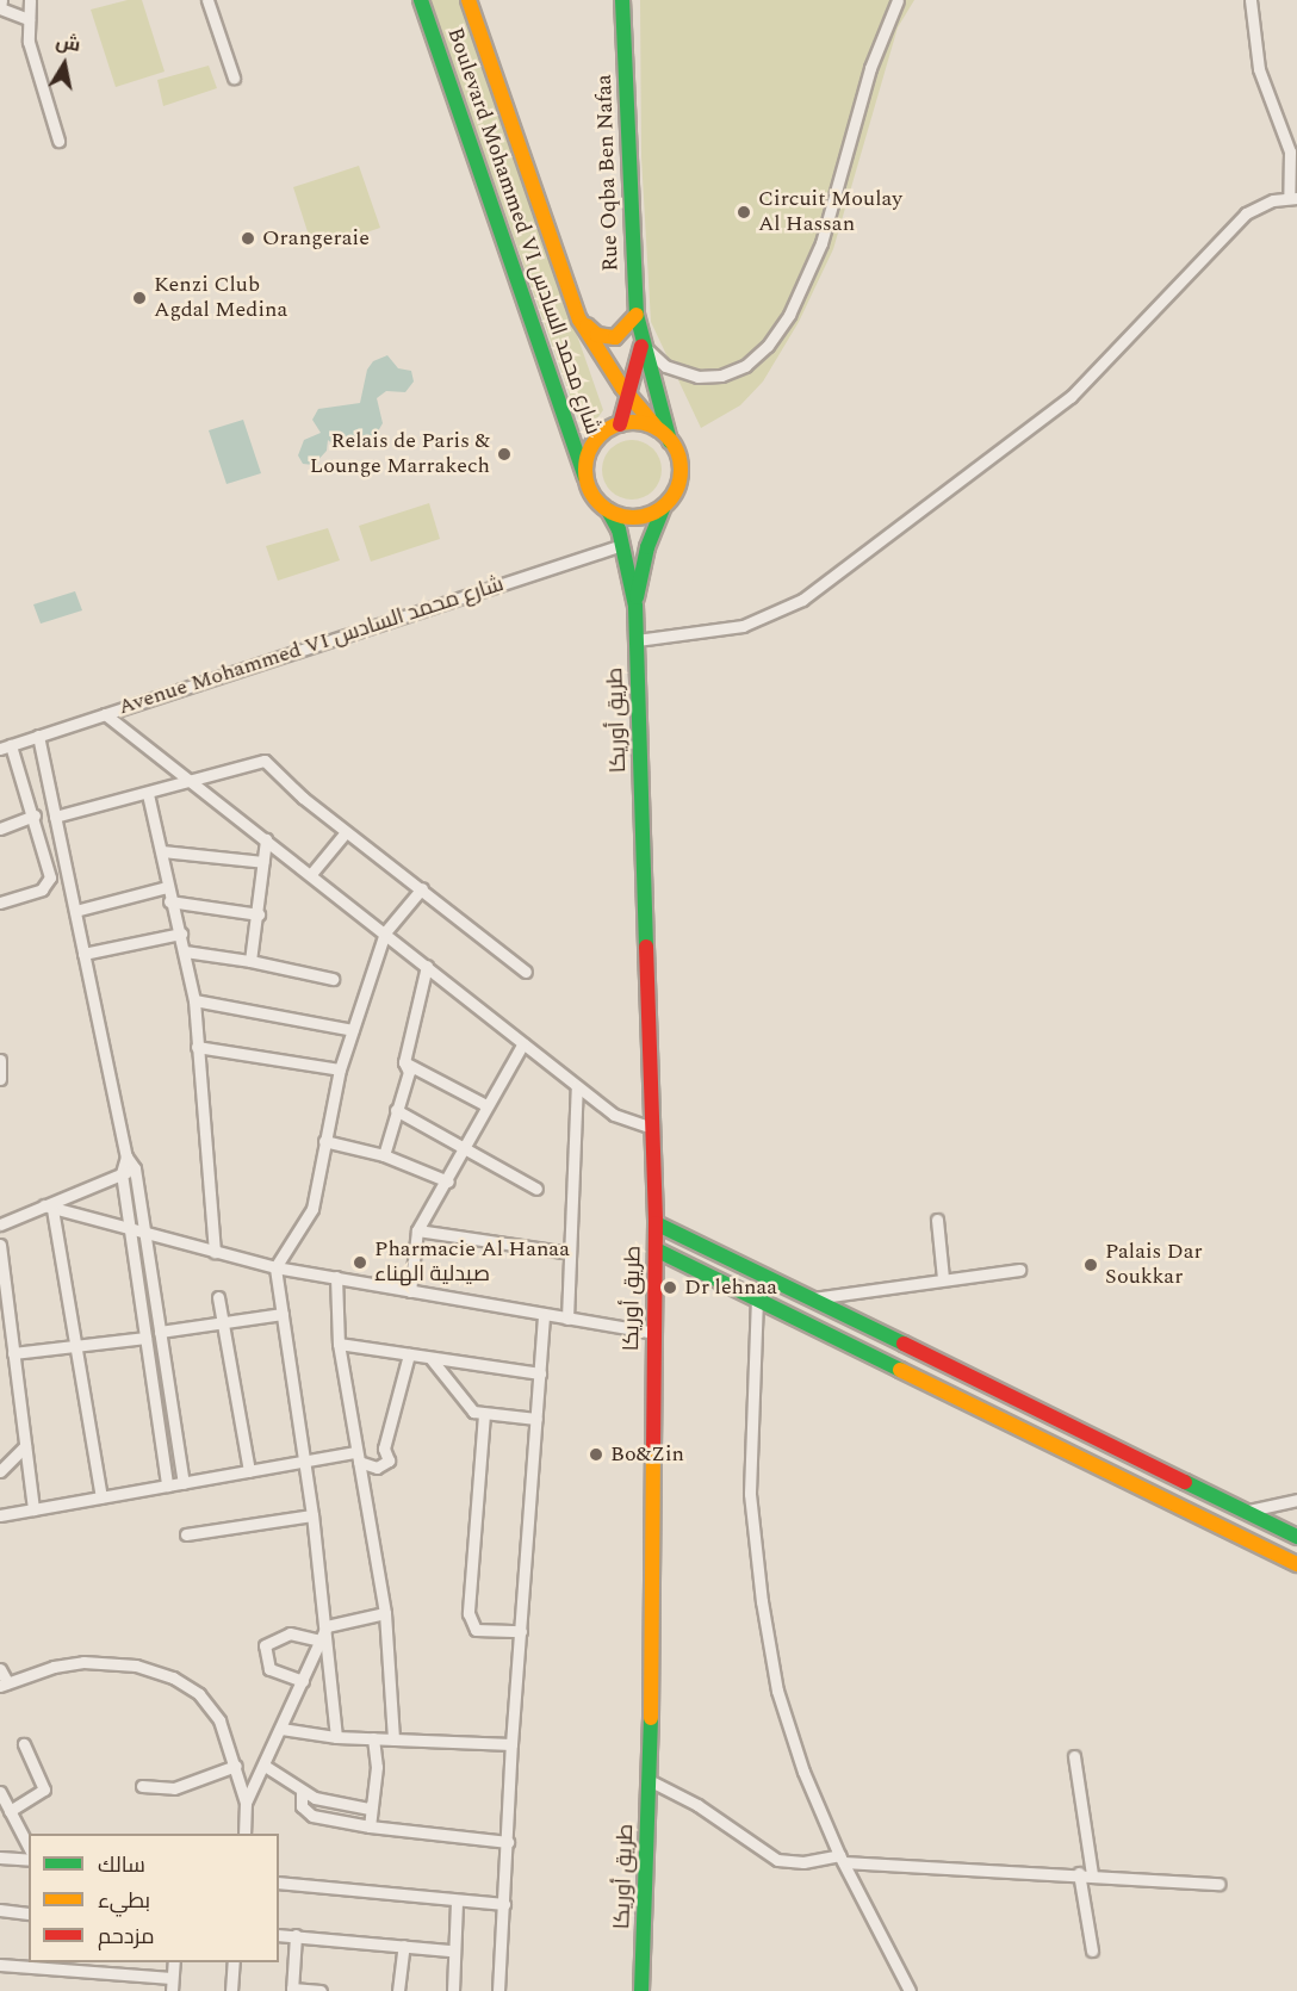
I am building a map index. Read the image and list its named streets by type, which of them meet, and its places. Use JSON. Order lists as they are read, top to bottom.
{
  "streets": {
    "street": [
      "Rue Oqba Ben Nafaa",
      "Boulevard Mohammed VI شارع محمد السادس",
      "Avenue Mohammed VI شارع محمد السادس",
      "طريق أوريكا"
    ]
  },
  "crossings": [
    ["Rue Oqba Ben Nafaa", "Boulevard Mohammed VI شارع محمد السادس"],
    ["Rue Oqba Ben Nafaa", "طريق أوريكا"],
    ["Boulevard Mohammed VI شارع محمد السادس", "طريق أوريكا"],
    ["Avenue Mohammed VI شارع محمد السادس", "طريق أوريكا"]
  ],
  "places": [
    "Circuit Moulay Al Hassan",
    "Orangeraie",
    "Kenzi Club Agdal Medina",
    "Relais de Paris & Lounge Marrakech",
    "Pharmacie Al Hanaa صيدلية الهناء",
    "Palais Dar Soukkar",
    "Dr lehnaa",
    "Bo&Zin"
  ],
  "legend": ["سالك", "بطيء", "مزدحم"],
  "north": "top"
}
